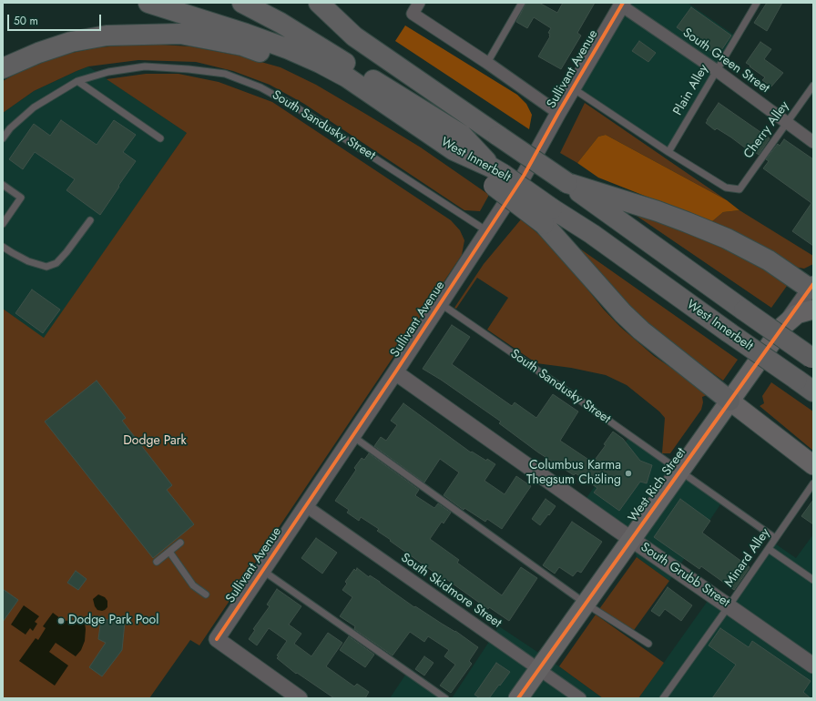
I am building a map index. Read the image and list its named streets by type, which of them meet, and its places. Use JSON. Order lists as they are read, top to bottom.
{
  "streets": {
    "highway": ["West Innerbelt"],
    "main road": ["West Rich Street"],
    "street": [
      "South Green Street",
      "Sullivant Avenue",
      "South Grubb Street",
      "South Skidmore Street"
    ],
    "lane": [
      "Plain Alley",
      "South Sandusky Street",
      "Cherry Alley",
      "Minard Alley"
    ]
  },
  "crossings": [
    ["South Green Street", "Sullivant Avenue"],
    ["South Green Street", "Plain Alley"],
    ["South Green Street", "Cherry Alley"],
    ["Sullivant Avenue", "South Sandusky Street"],
    ["Sullivant Avenue", "South Grubb Street"],
    ["Sullivant Avenue", "South Skidmore Street"],
    ["Plain Alley", "Cherry Alley"],
    ["South Sandusky Street", "West Rich Street"],
    ["South Sandusky Street", "Minard Alley"],
    ["West Rich Street", "South Grubb Street"],
    ["West Rich Street", "South Skidmore Street"],
    ["Minard Alley", "South Grubb Street"]
  ],
  "parks": ["Dodge Park"],
  "places": ["Columbus Karma Thegsum Chöling", "Dodge Park Pool"],
  "scale_bar": "50 m"
}
